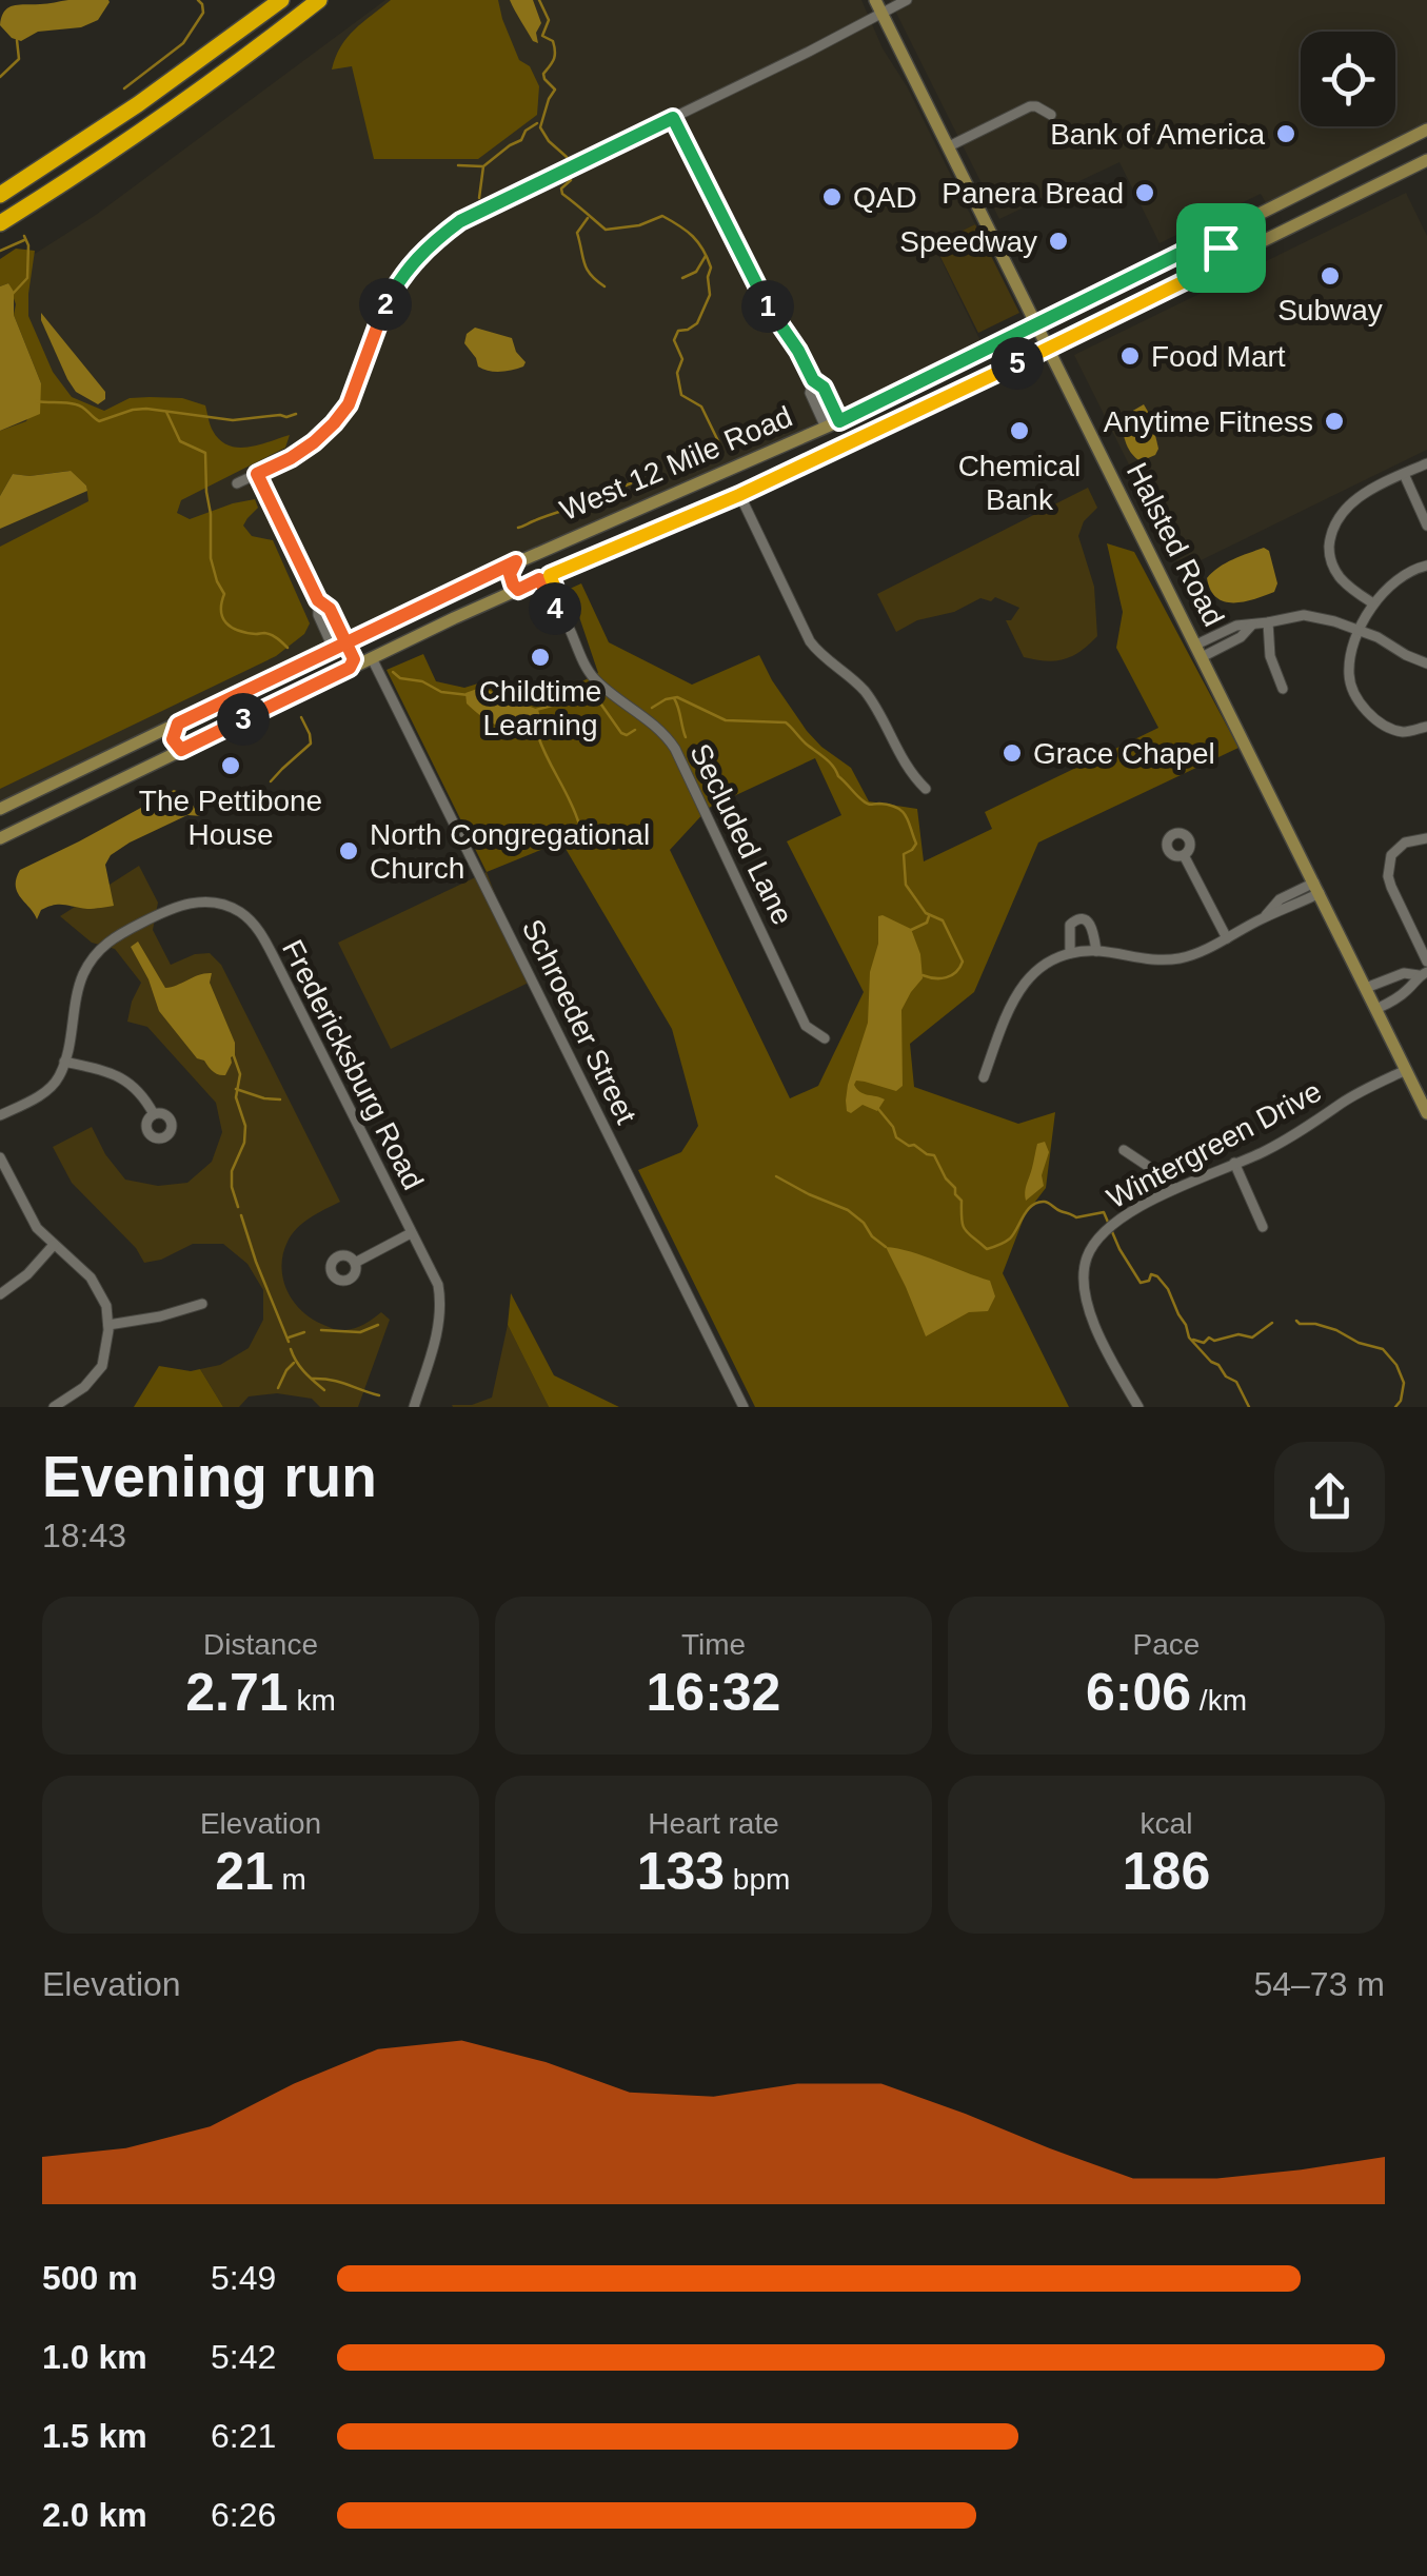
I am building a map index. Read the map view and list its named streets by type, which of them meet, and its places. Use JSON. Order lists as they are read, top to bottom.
{
  "streets": {
    "main road": ["West 12 Mile Road", "Halsted Road"],
    "street": [
      "Secluded Lane",
      "Schroeder Street",
      "Fredericksburg Road",
      "Wintergreen Drive"
    ]
  },
  "crossings": [
    ["West 12 Mile Road", "Halsted Road"],
    ["West 12 Mile Road", "Secluded Lane"],
    ["West 12 Mile Road", "Schroeder Street"],
    ["Halsted Road", "Wintergreen Drive"]
  ],
  "places": [
    "Bank of America",
    "Panera Bread",
    "QAD",
    "Speedway",
    "Subway",
    "Food Mart",
    "Anytime Fitness",
    "Chemical Bank",
    "Childtime Learning",
    "Grace Chapel",
    "The Pettibone House",
    "North Congregational Church"
  ],
  "page": {
    "pins": [
      "2",
      "1",
      "5",
      "4",
      "3"
    ],
    "heading": ["Evening run", "18:43"],
    "stats": [
      ["Distance", "2.71 km"],
      ["Time", "16:32"],
      ["Pace", "6:06 /km"],
      ["Elevation", "21 m"],
      ["Heart rate", "133 bpm"],
      ["kcal", "186"]
    ],
    "chart": ["Elevation", "54–73 m"],
    "list": [
      {
        "name": "500 m",
        "note": "5:49"
      },
      {
        "name": "1.0 km",
        "note": "5:42"
      },
      {
        "name": "1.5 km",
        "note": "6:21"
      },
      {
        "name": "2.0 km",
        "note": "6:26"
      }
    ]
  }
}
